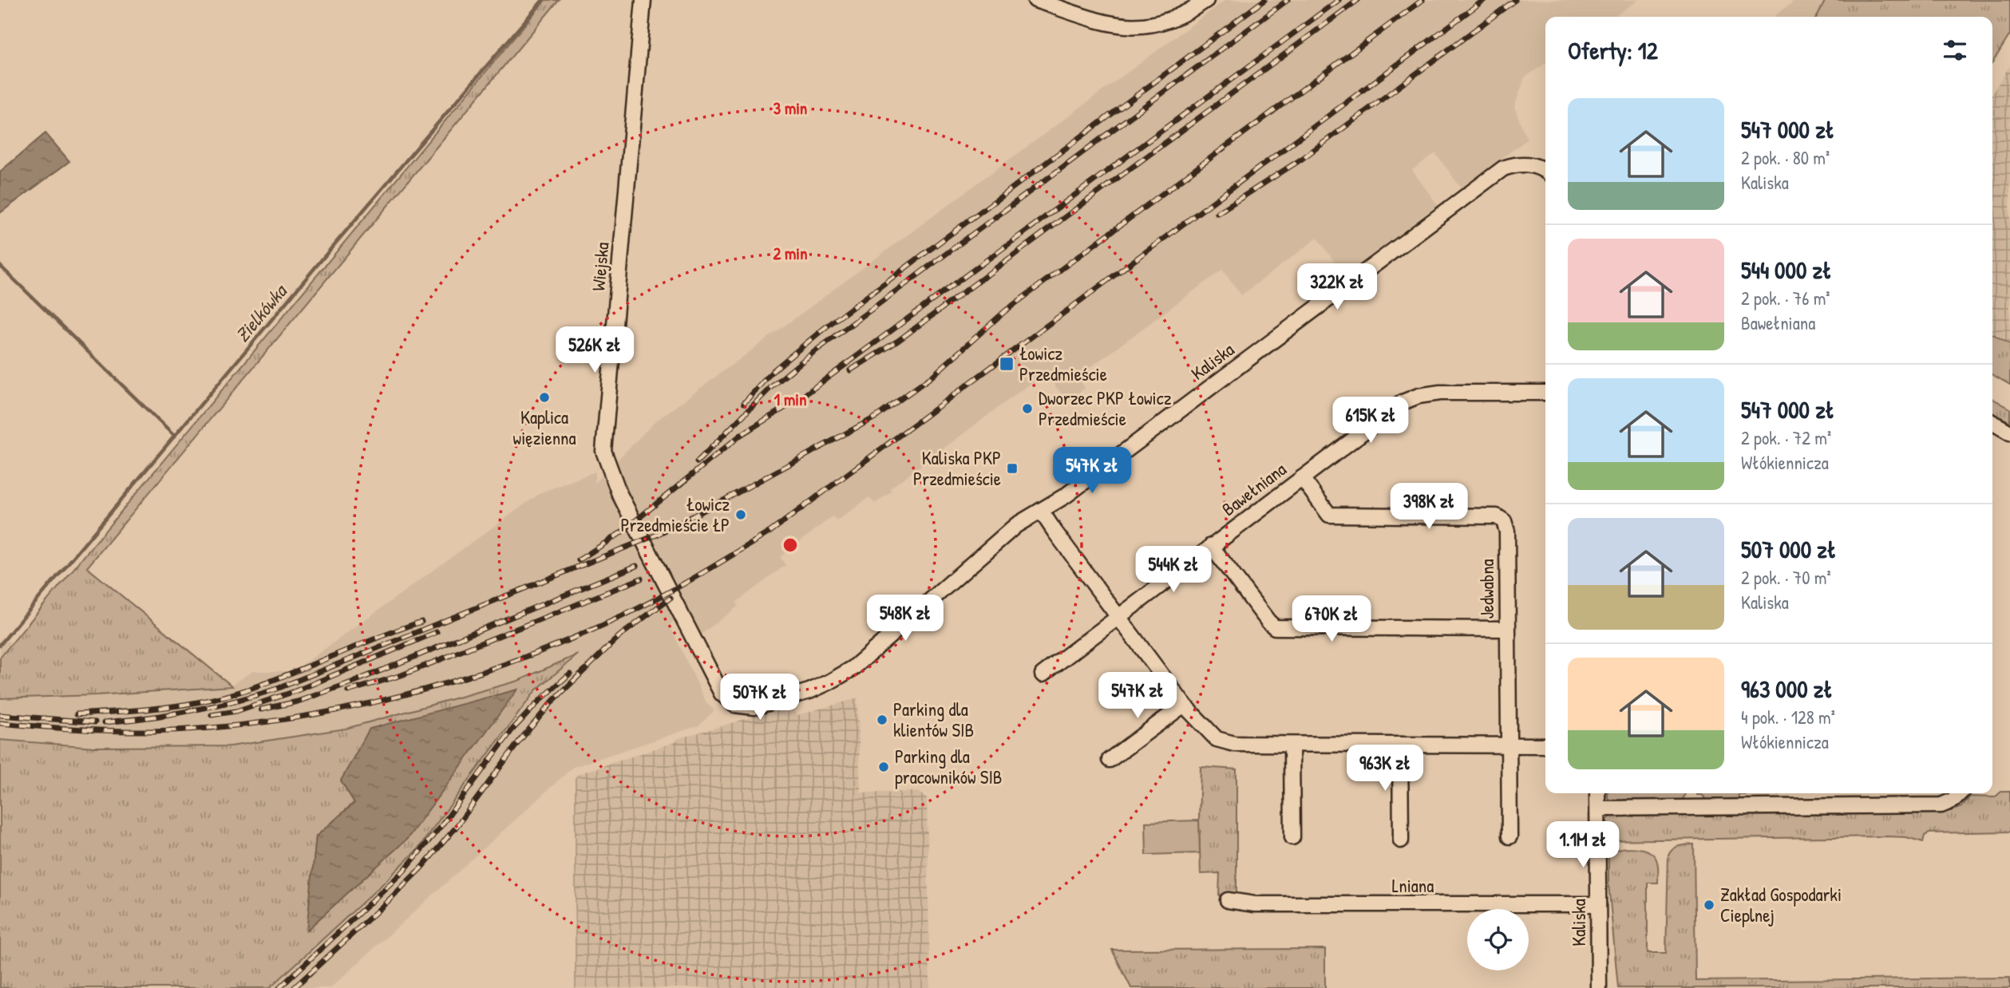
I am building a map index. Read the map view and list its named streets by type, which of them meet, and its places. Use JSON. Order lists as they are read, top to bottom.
{
  "streets": {
    "street": [
      "Wiejska",
      "Kaliska",
      "Bawełniana",
      "Jedwabna",
      "Lniana"
    ]
  },
  "crossings": [
    ["Wiejska", "Kaliska"],
    ["Kaliska", "Lniana"],
    ["Bawełniana", "Jedwabna"]
  ],
  "water": ["Zielkówka"],
  "places": {
    "transit": ["Łowicz Przedmieście", "Kaliska PKP Przedmieście"],
    "other": [
      "Kaplica więzienna",
      "Dworzec PKP Łowicz Przedmieście",
      "Łowicz Przedmieście ŁP",
      "Parking dla klientów SIB",
      "Parking dla pracowników SIB",
      "Zakład Gospodarki Cieplnej"
    ]
  },
  "page": {
    "heading": "Oferty: 12",
    "list": [
      {
        "name": "547 000 zł",
        "note": "2 pok. · 80 m² · Kaliska"
      },
      {
        "name": "544 000 zł",
        "note": "2 pok. · 76 m² · Bawełniana"
      },
      {
        "name": "547 000 zł",
        "note": "2 pok. · 72 m² · Włókiennicza"
      },
      {
        "name": "507 000 zł",
        "note": "2 pok. · 70 m² · Kaliska"
      },
      {
        "name": "963 000 zł",
        "note": "4 pok. · 128 m² · Włókiennicza"
      }
    ],
    "price": [
      "322K zł",
      "526K zł",
      "615K zł",
      "547K zł",
      "398K zł",
      "544K zł",
      "548K zł",
      "670K zł",
      "547K zł",
      "507K zł",
      "963K zł",
      "1.1M zł"
    ]
  },
  "rings": ["3 min", "2 min", "1 min"]
}
